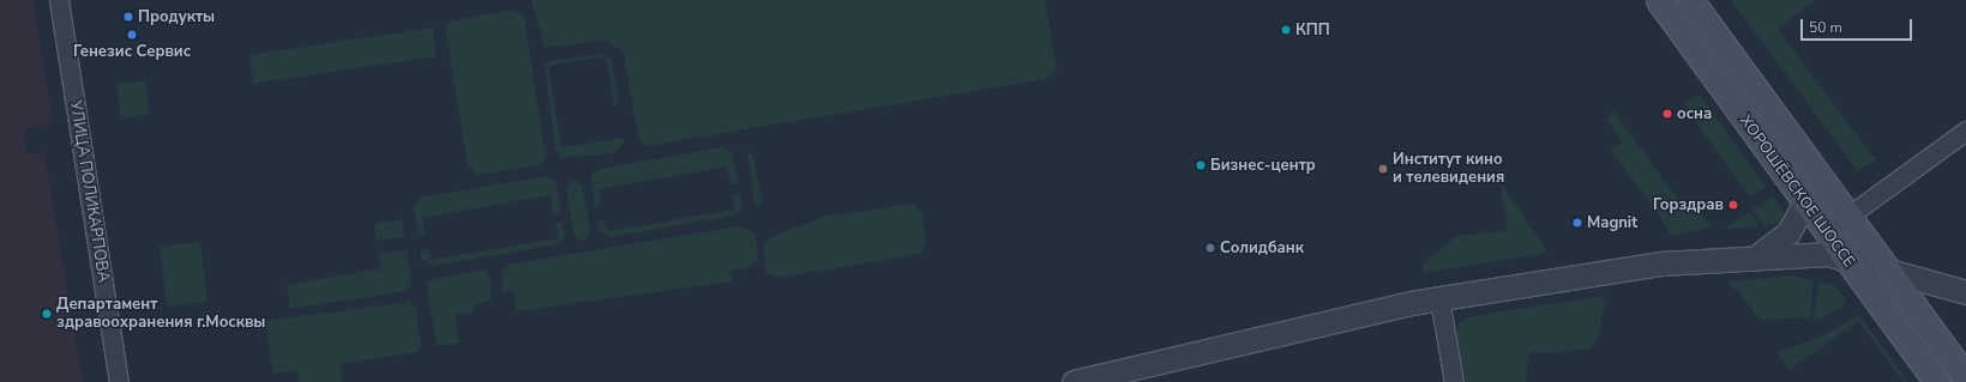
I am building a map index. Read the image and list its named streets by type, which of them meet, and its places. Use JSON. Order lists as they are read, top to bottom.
{
  "streets": {
    "main road": ["ХОРОШЁВСКОЕ ШОССЕ"],
    "street": ["УЛИЦА ПОЛИКАРПОВА"]
  },
  "places": [
    "Продукты",
    "КПП",
    "Генезис Сервис",
    "осна",
    "Бизнес-центр",
    "Институт кино и телевидения",
    "Горздрав",
    "Magnit",
    "Солидбанк",
    "Департамент здравоохранения г.Москвы"
  ],
  "scale_bar": "50 m"
}
